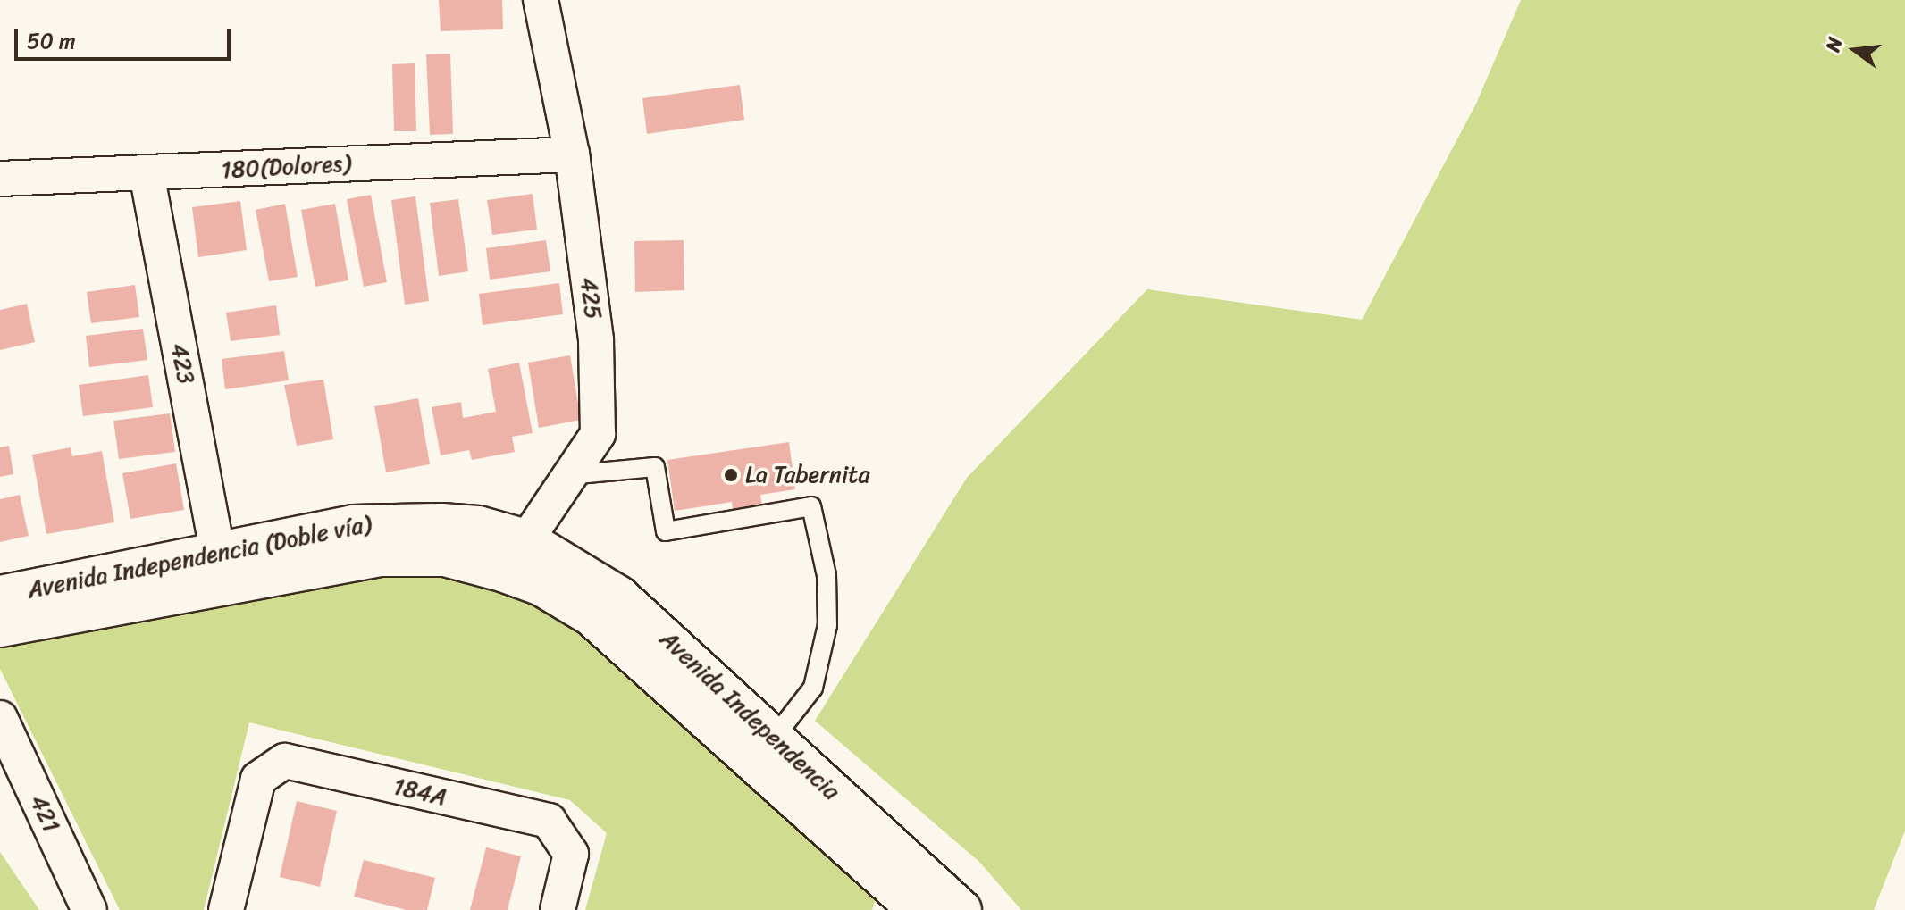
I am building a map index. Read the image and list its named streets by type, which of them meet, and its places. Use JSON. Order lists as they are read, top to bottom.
{
  "streets": {
    "main road": ["Avenida Independencia (Doble vía)", "Avenida Independencia"],
    "street": [
      "180(Dolores)",
      "425",
      "423",
      "184A",
      "421"
    ]
  },
  "crossings": [
    ["180(Dolores)", "425"],
    ["180(Dolores)", "423"],
    ["425", "Avenida Independencia (Doble vía)"],
    ["425", "Avenida Independencia"],
    ["423", "Avenida Independencia (Doble vía)"],
    ["Avenida Independencia (Doble vía)", "Avenida Independencia"]
  ],
  "places": ["La Tabernita"],
  "scale_bar": "50 m",
  "north": "left"
}
